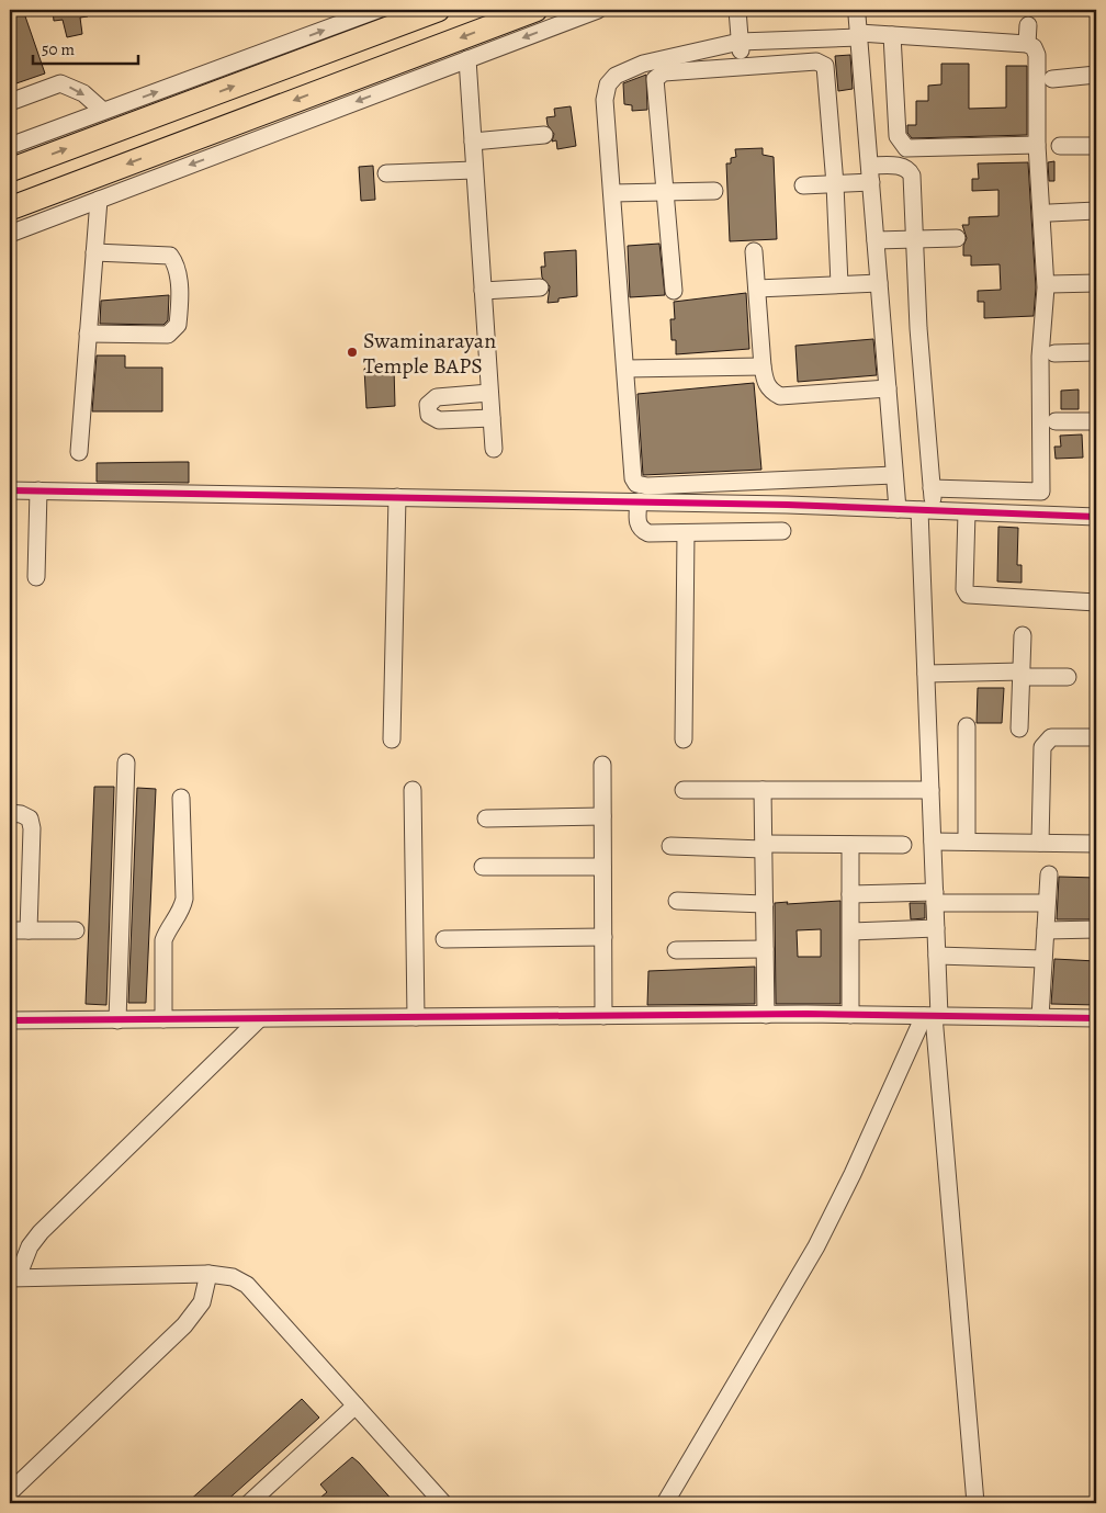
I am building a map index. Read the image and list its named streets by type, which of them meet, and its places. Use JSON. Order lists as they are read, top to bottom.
{
  "places": ["Swaminarayan Temple BAPS"],
  "scale_bar": "50 m"
}
